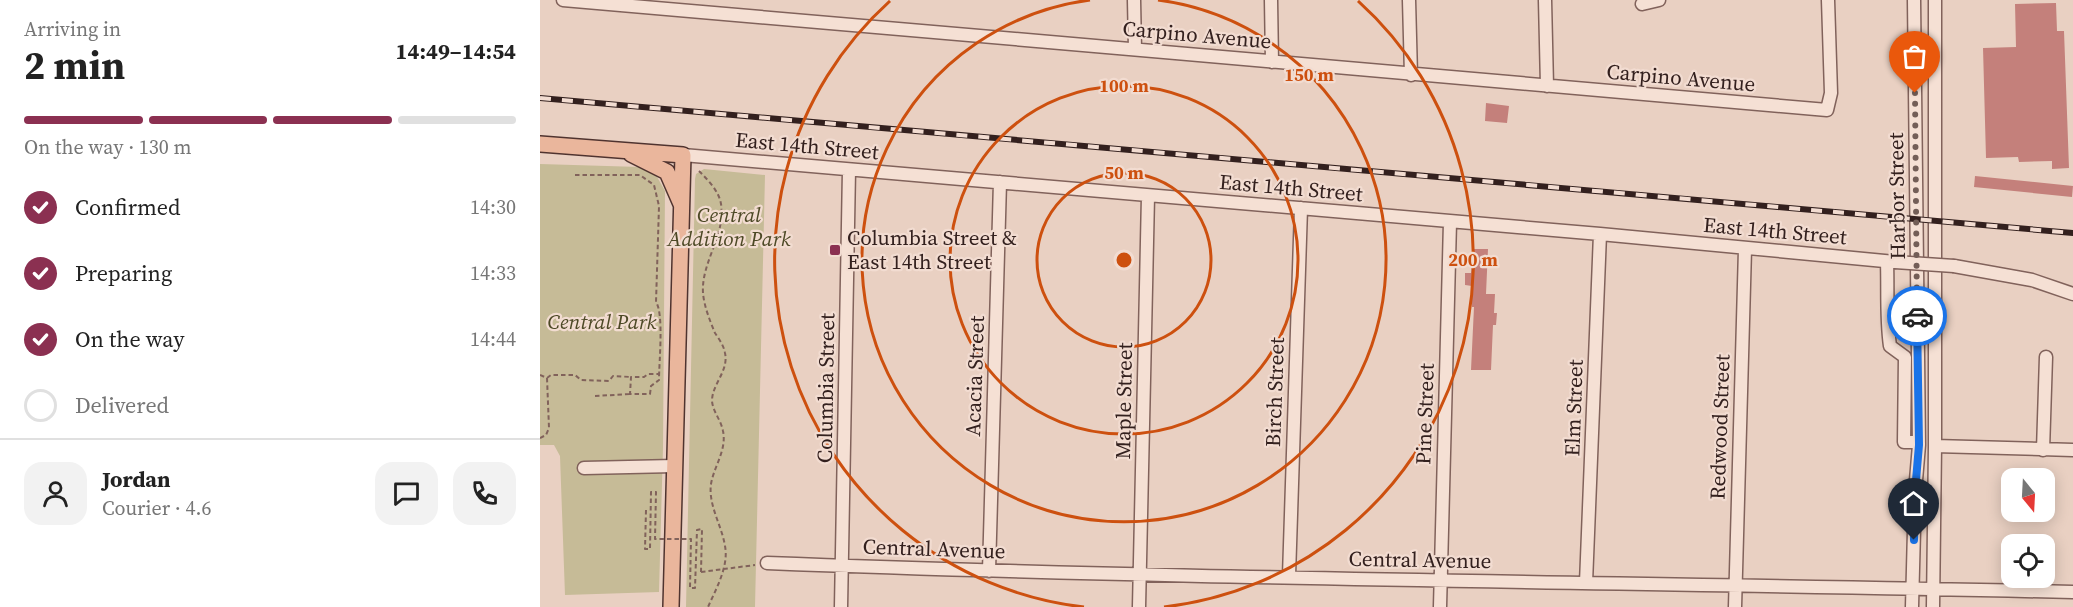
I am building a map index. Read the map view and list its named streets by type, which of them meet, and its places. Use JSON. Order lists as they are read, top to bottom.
{
  "streets": {
    "street": [
      "Carpino Avenue",
      "East 14th Street",
      "Harbor Street",
      "Acacia Street",
      "Columbia Street",
      "Birch Street",
      "Maple Street",
      "Elm Street",
      "Pine Street",
      "Redwood Street",
      "Central Avenue"
    ]
  },
  "crossings": [
    ["East 14th Street", "Acacia Street"],
    ["East 14th Street", "Columbia Street"],
    ["East 14th Street", "Birch Street"],
    ["East 14th Street", "Maple Street"],
    ["East 14th Street", "Elm Street"],
    ["East 14th Street", "Pine Street"],
    ["East 14th Street", "Redwood Street"],
    ["Harbor Street", "Central Avenue"],
    ["Acacia Street", "Central Avenue"],
    ["Columbia Street", "Central Avenue"],
    ["Birch Street", "Central Avenue"],
    ["Maple Street", "Central Avenue"],
    ["Elm Street", "Central Avenue"],
    ["Pine Street", "Central Avenue"],
    ["Redwood Street", "Central Avenue"]
  ],
  "parks": ["Central Addition Park", "Central Park"],
  "places": {
    "transit": ["Columbia Street & East 14th Street"]
  },
  "north": "bottom",
  "page": {
    "heading": ["2 min", "Arriving in", "14:49–14:54"],
    "panel": ["Jordan", "Courier · 4.6"],
    "bar": "On the way · 130 m",
    "list": [
      ["Confirmed", "14:30"],
      ["Preparing", "14:33"],
      ["On the way", "14:44"],
      "Delivered"
    ]
  },
  "rings": [
    "150 m",
    "100 m",
    "50 m",
    "200 m"
  ]
}
